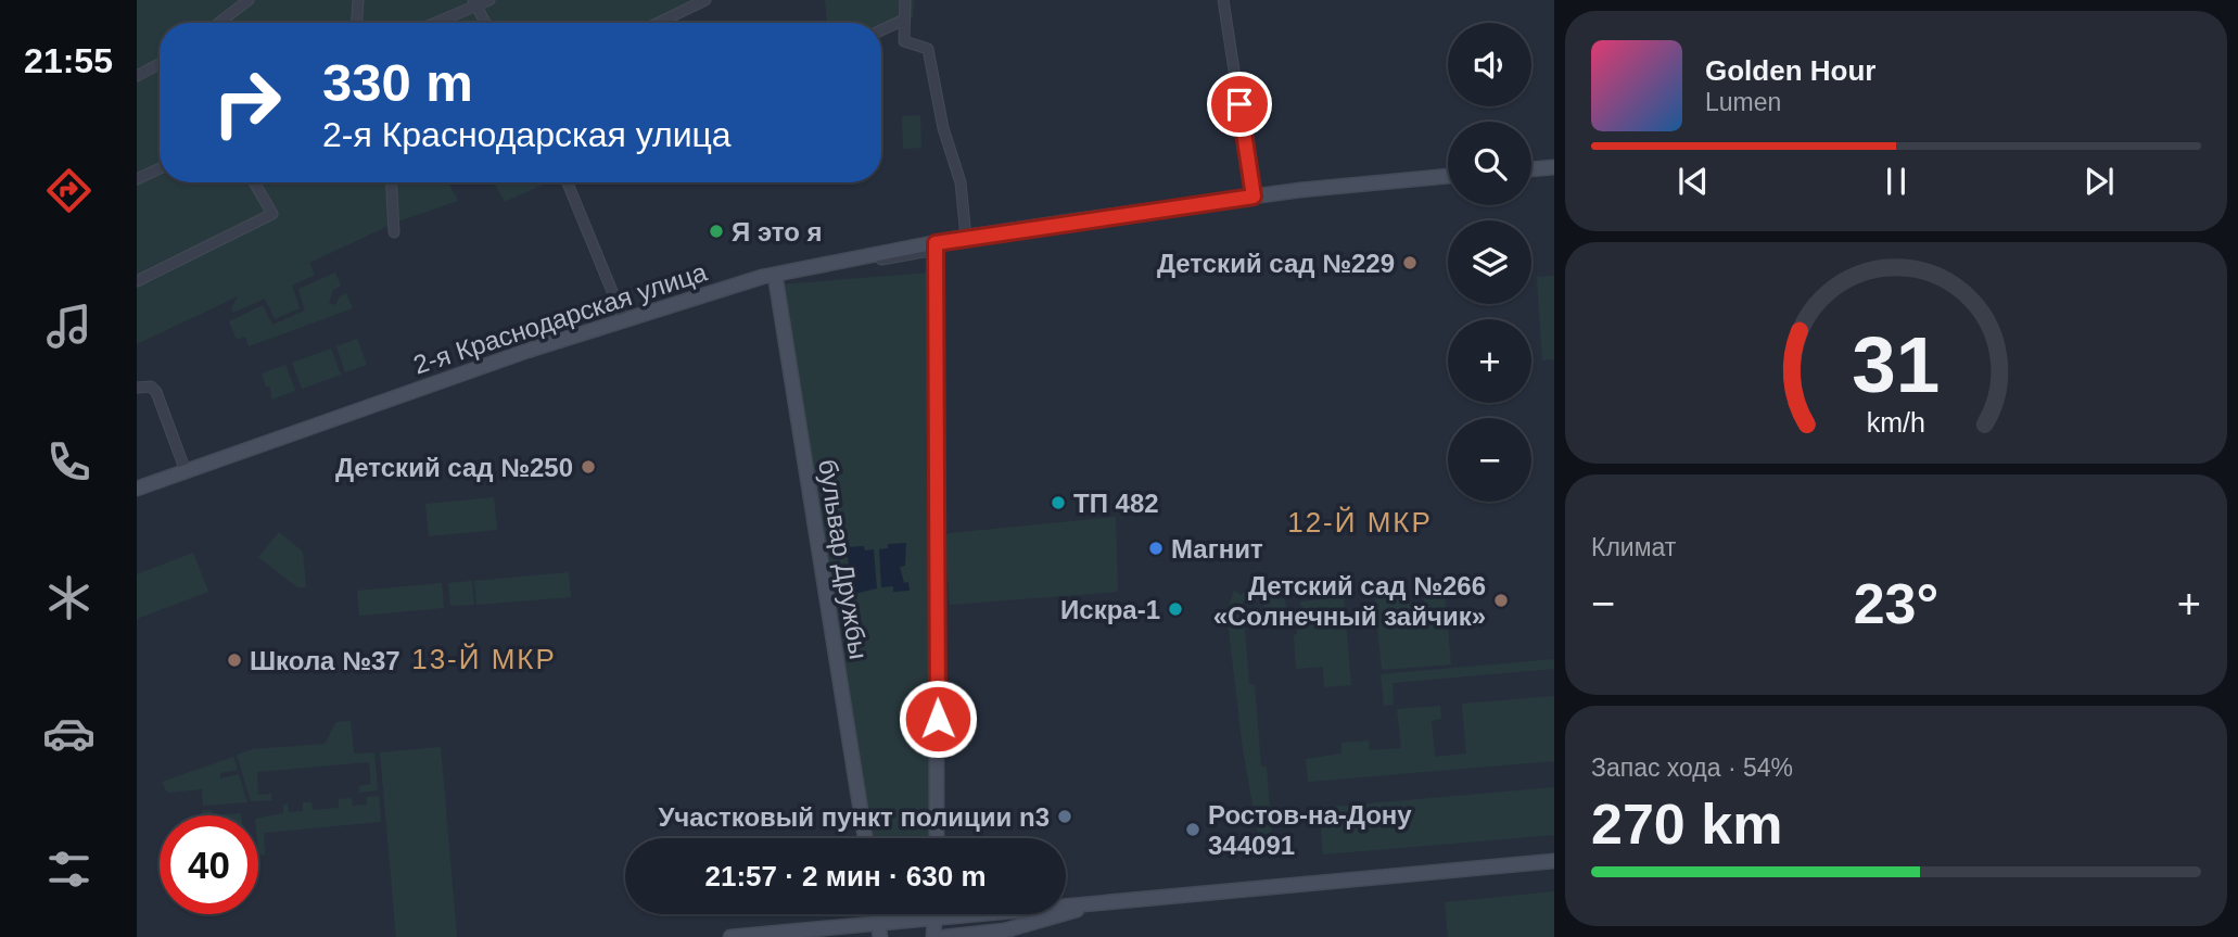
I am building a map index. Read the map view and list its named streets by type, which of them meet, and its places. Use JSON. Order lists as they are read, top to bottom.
{
  "streets": {
    "street": ["2-я Краснодарская улица", "бульвар Дружбы"]
  },
  "crossings": [
    ["2-я Краснодарская улица", "бульвар Дружбы"]
  ],
  "districts": ["12-Й МКР", "13-Й МКР"],
  "places": [
    "Я это я",
    "Детский сад №229",
    "Детский сад №250",
    "ТП 482",
    "Магнит",
    "Детский сад №266 «Солнечный зайчик»",
    "Искра-1",
    "Школа №37",
    "Участковый пункт полиции n3",
    "Ростов-на-Дону 344091"
  ],
  "page": {
    "tabs": "21:55",
    "map_buttons": ["+", "−"],
    "turn": ["330 m", "2-я Краснодарская улица"],
    "song": ["Golden Hour", "Lumen"],
    "tile": [
      "Климат",
      ["Запас хода · 54%", "270 km"]
    ],
    "heat": ["−", "23°", "+"],
    "limit": "40",
    "trip": "21:57 · 2 мин · 630 m",
    "gauge": ["31", "km/h"]
  }
}
